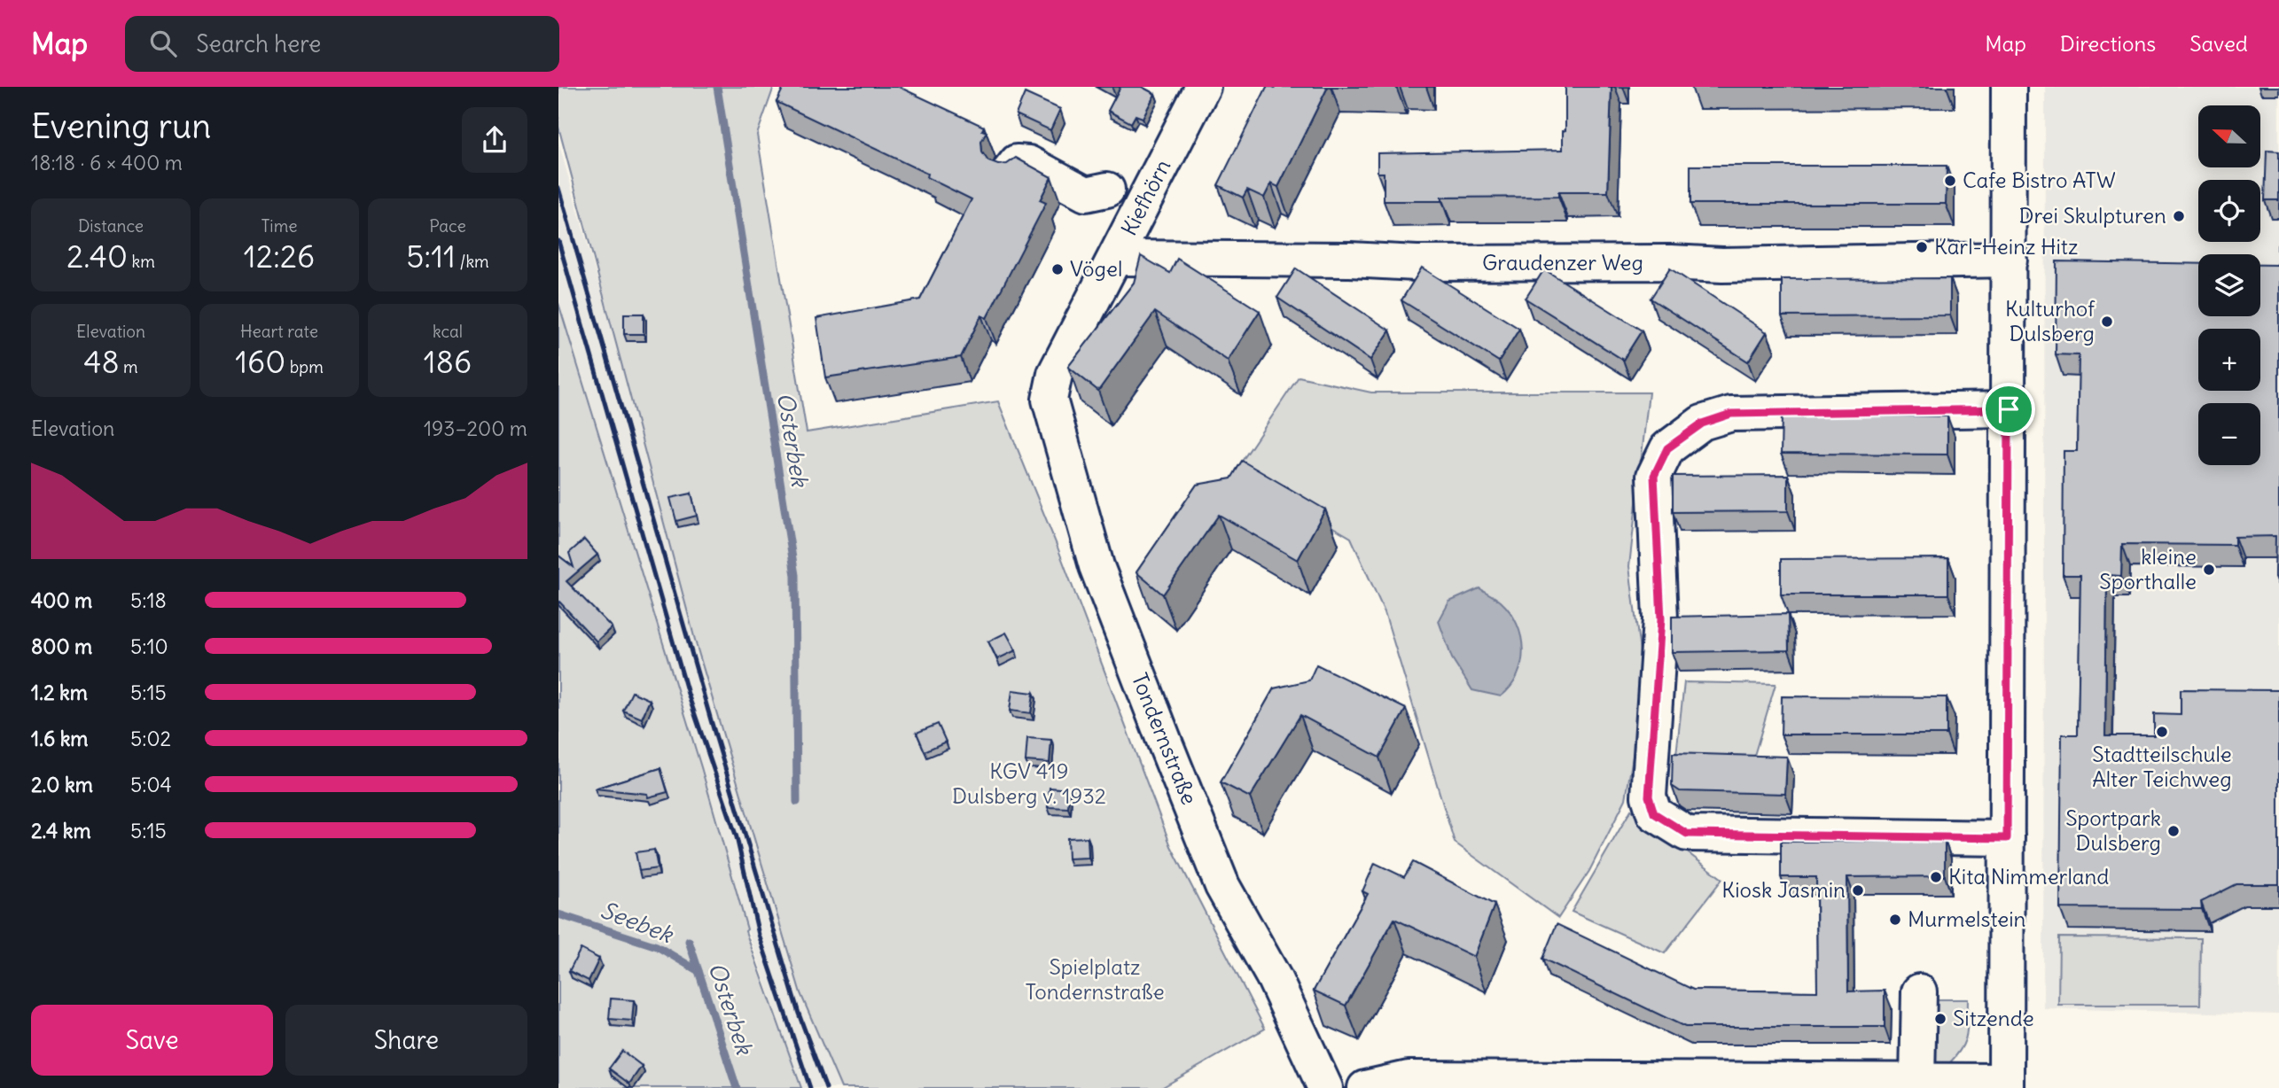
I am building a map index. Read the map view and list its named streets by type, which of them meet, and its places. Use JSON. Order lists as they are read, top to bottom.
{
  "streets": {
    "street": ["Kiefhörn", "Graudenzer Weg", "Tondernstraße"]
  },
  "crossings": [
    ["Kiefhörn", "Graudenzer Weg"],
    ["Kiefhörn", "Tondernstraße"]
  ],
  "water": ["Osterbek", "Seebek"],
  "parks": ["KGV 419 Dulsberg v. 1932", "Spielplatz Tondernstraße"],
  "places": [
    "Cafe Bistro ATW",
    "Drei Skulpturen",
    "Karl-Heinz Hitz",
    "Vögel",
    "Kulturhof Dulsberg",
    "kleine Sporthalle",
    "Stadtteilschule Alter Teichweg",
    "Sportpark Dulsberg",
    "Kita Nimmerland",
    "Kiosk Jasmin",
    "Murmelstein",
    "Sitzende"
  ],
  "north": "left",
  "page": {
    "header": "Map",
    "search": "Search here",
    "nav": ["Map", "Directions", "Saved"],
    "heading": ["Evening run", "18:18 · 6 × 400 m"],
    "map_buttons": ["+", "−"],
    "stats": [
      ["Distance", "2.40 km"],
      ["Time", "12:26"],
      ["Pace", "5:11 /km"],
      ["Elevation", "48 m"],
      ["Heart rate", "160 bpm"],
      ["kcal", "186"]
    ],
    "chart": ["Elevation", "193–200 m"],
    "list": [
      {
        "name": "400 m",
        "note": "5:18"
      },
      {
        "name": "800 m",
        "note": "5:10"
      },
      {
        "name": "1.2 km",
        "note": "5:15"
      },
      {
        "name": "1.6 km",
        "note": "5:02"
      },
      {
        "name": "2.0 km",
        "note": "5:04"
      },
      {
        "name": "2.4 km",
        "note": "5:15"
      }
    ],
    "buttons": ["Save", "Share"]
  }
}
